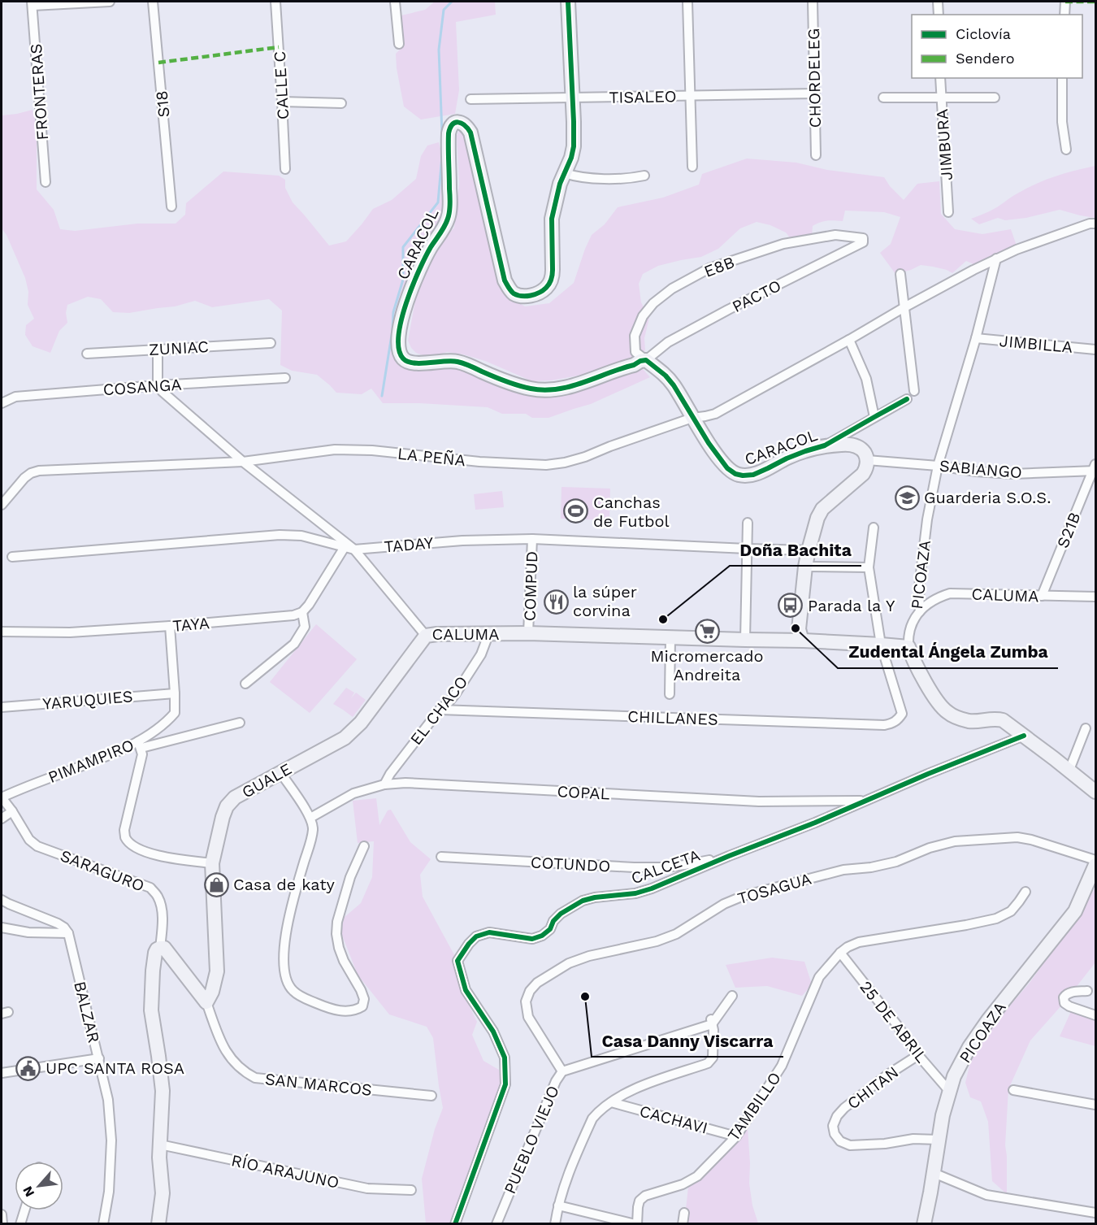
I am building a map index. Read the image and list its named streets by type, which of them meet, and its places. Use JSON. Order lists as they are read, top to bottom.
{
  "streets": {
    "street": [
      "CHORDELEG",
      "CALLE C",
      "FRONTERAS",
      "TISALEO",
      "S18",
      "JIMBURA",
      "CARACOL",
      "E8B",
      "PACTO",
      "JIMBILLA",
      "ZUNIAC",
      "COSANGA",
      "LA PEÑA",
      "SABIANGO",
      "S21B",
      "TADAY",
      "PICOAZA",
      "COMPUD",
      "CALUMA",
      "TAYA",
      "YARUQUIES",
      "EL CHACO",
      "CHILLANES",
      "PIMAMPIRO",
      "GUALE",
      "COPAL",
      "COTUNDO",
      "CALCETA",
      "SARAGURO",
      "TOSAGUA",
      "BALZAR",
      "25 DE ABRIL",
      "SAN MARCOS",
      "CHITAN",
      "TAMBILLO",
      "CACHAVI",
      "PUEBLO VIEJO",
      "RÍO ARAJUNO"
    ]
  },
  "crossings": [
    ["CHORDELEG", "TISALEO"],
    ["TISALEO", "CARACOL"],
    ["CARACOL", "E8B"],
    ["CARACOL", "PACTO"],
    ["CARACOL", "LA PEÑA"],
    ["E8B", "PACTO"],
    ["JIMBILLA", "PICOAZA"],
    ["COSANGA", "CALUMA"],
    ["LA PEÑA", "PICOAZA"],
    ["LA PEÑA", "CALUMA"],
    ["SABIANGO", "S21B"],
    ["SABIANGO", "PICOAZA"],
    ["S21B", "CALUMA"],
    ["TADAY", "COMPUD"],
    ["TADAY", "CALUMA"],
    ["PICOAZA", "CALUMA"],
    ["PICOAZA", "25 DE ABRIL"],
    ["PICOAZA", "CHITAN"],
    ["COMPUD", "CALUMA"],
    ["CALUMA", "EL CHACO"],
    ["CALUMA", "CHILLANES"],
    ["CALUMA", "GUALE"],
    ["TAYA", "PIMAMPIRO"],
    ["YARUQUIES", "PIMAMPIRO"],
    ["EL CHACO", "CHILLANES"],
    ["EL CHACO", "COPAL"],
    ["PIMAMPIRO", "SARAGURO"],
    ["GUALE", "SAN MARCOS"],
    ["COPAL", "CALCETA"],
    ["COTUNDO", "CALCETA"],
    ["SARAGURO", "SAN MARCOS"],
    ["SARAGURO", "RÍO ARAJUNO"],
    ["TOSAGUA", "PUEBLO VIEJO"],
    ["25 DE ABRIL", "CHITAN"],
    ["25 DE ABRIL", "TAMBILLO"],
    ["TAMBILLO", "CACHAVI"]
  ],
  "places": {
    "school or university": ["Guarderia S.O.S."],
    "sports": ["Canchas de Futbol"],
    "restaurant": ["la súper corvina"],
    "bus stop": ["Parada la Y"],
    "other": ["Doña Bachita", "Zudental Ángela Zumba", "Casa Danny Viscarra"],
    "supermarket": ["Micromercado Andreita"],
    "shop": ["Casa de katy"],
    "public building": ["UPC SANTA ROSA"]
  },
  "legend": ["Ciclovía", "Sendero"],
  "north": "bottom left"
}
